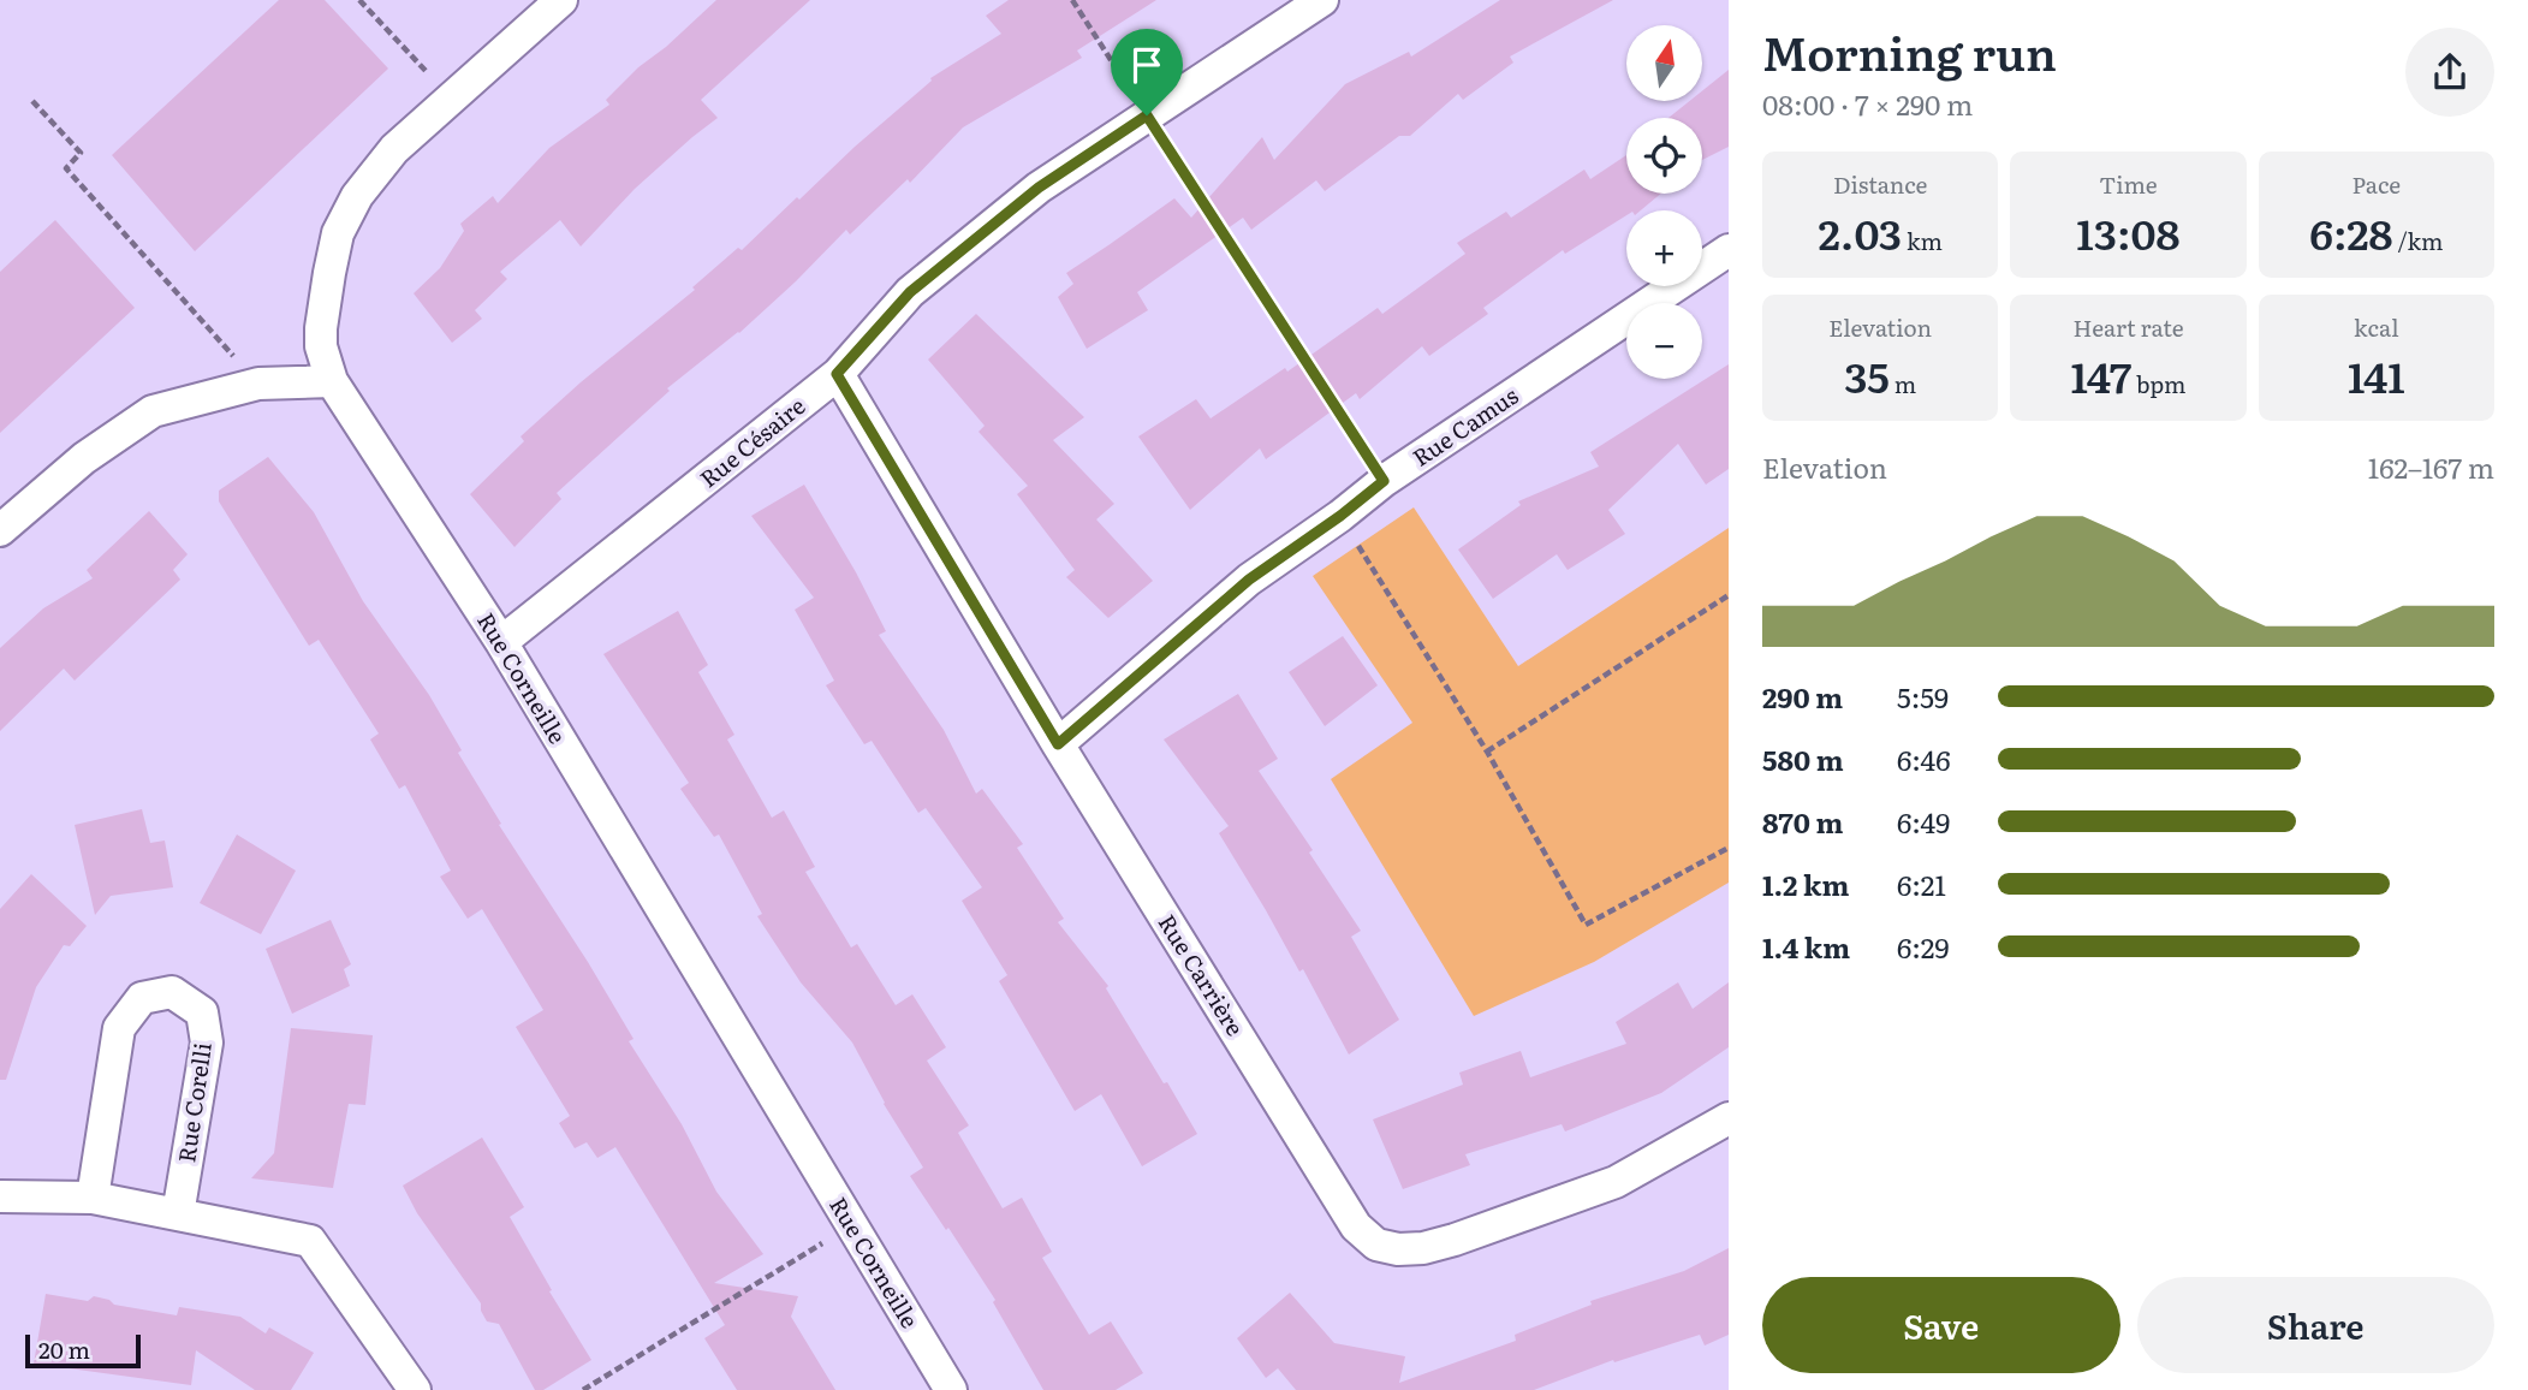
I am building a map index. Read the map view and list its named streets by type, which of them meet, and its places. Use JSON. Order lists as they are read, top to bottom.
{
  "streets": {
    "street": [
      "Rue Camus",
      "Rue Césaire",
      "Rue Corneille",
      "Rue Carrière",
      "Rue Corelli"
    ]
  },
  "crossings": [
    ["Rue Camus", "Rue Carrière"],
    ["Rue Césaire", "Rue Corneille"],
    ["Rue Césaire", "Rue Carrière"]
  ],
  "scale_bar": "20 m",
  "north": "top",
  "page": {
    "heading": ["Morning run", "08:00 · 7 × 290 m"],
    "map_buttons": ["+", "−"],
    "stats": [
      ["Distance", "2.03 km"],
      ["Time", "13:08"],
      ["Pace", "6:28 /km"],
      ["Elevation", "35 m"],
      ["Heart rate", "147 bpm"],
      ["kcal", "141"]
    ],
    "chart": ["Elevation", "162–167 m"],
    "list": [
      {
        "name": "290 m",
        "note": "5:59"
      },
      {
        "name": "580 m",
        "note": "6:46"
      },
      {
        "name": "870 m",
        "note": "6:49"
      },
      {
        "name": "1.2 km",
        "note": "6:21"
      },
      {
        "name": "1.4 km",
        "note": "6:29"
      }
    ],
    "buttons": ["Save", "Share"],
    "scale": "20 m"
  }
}
